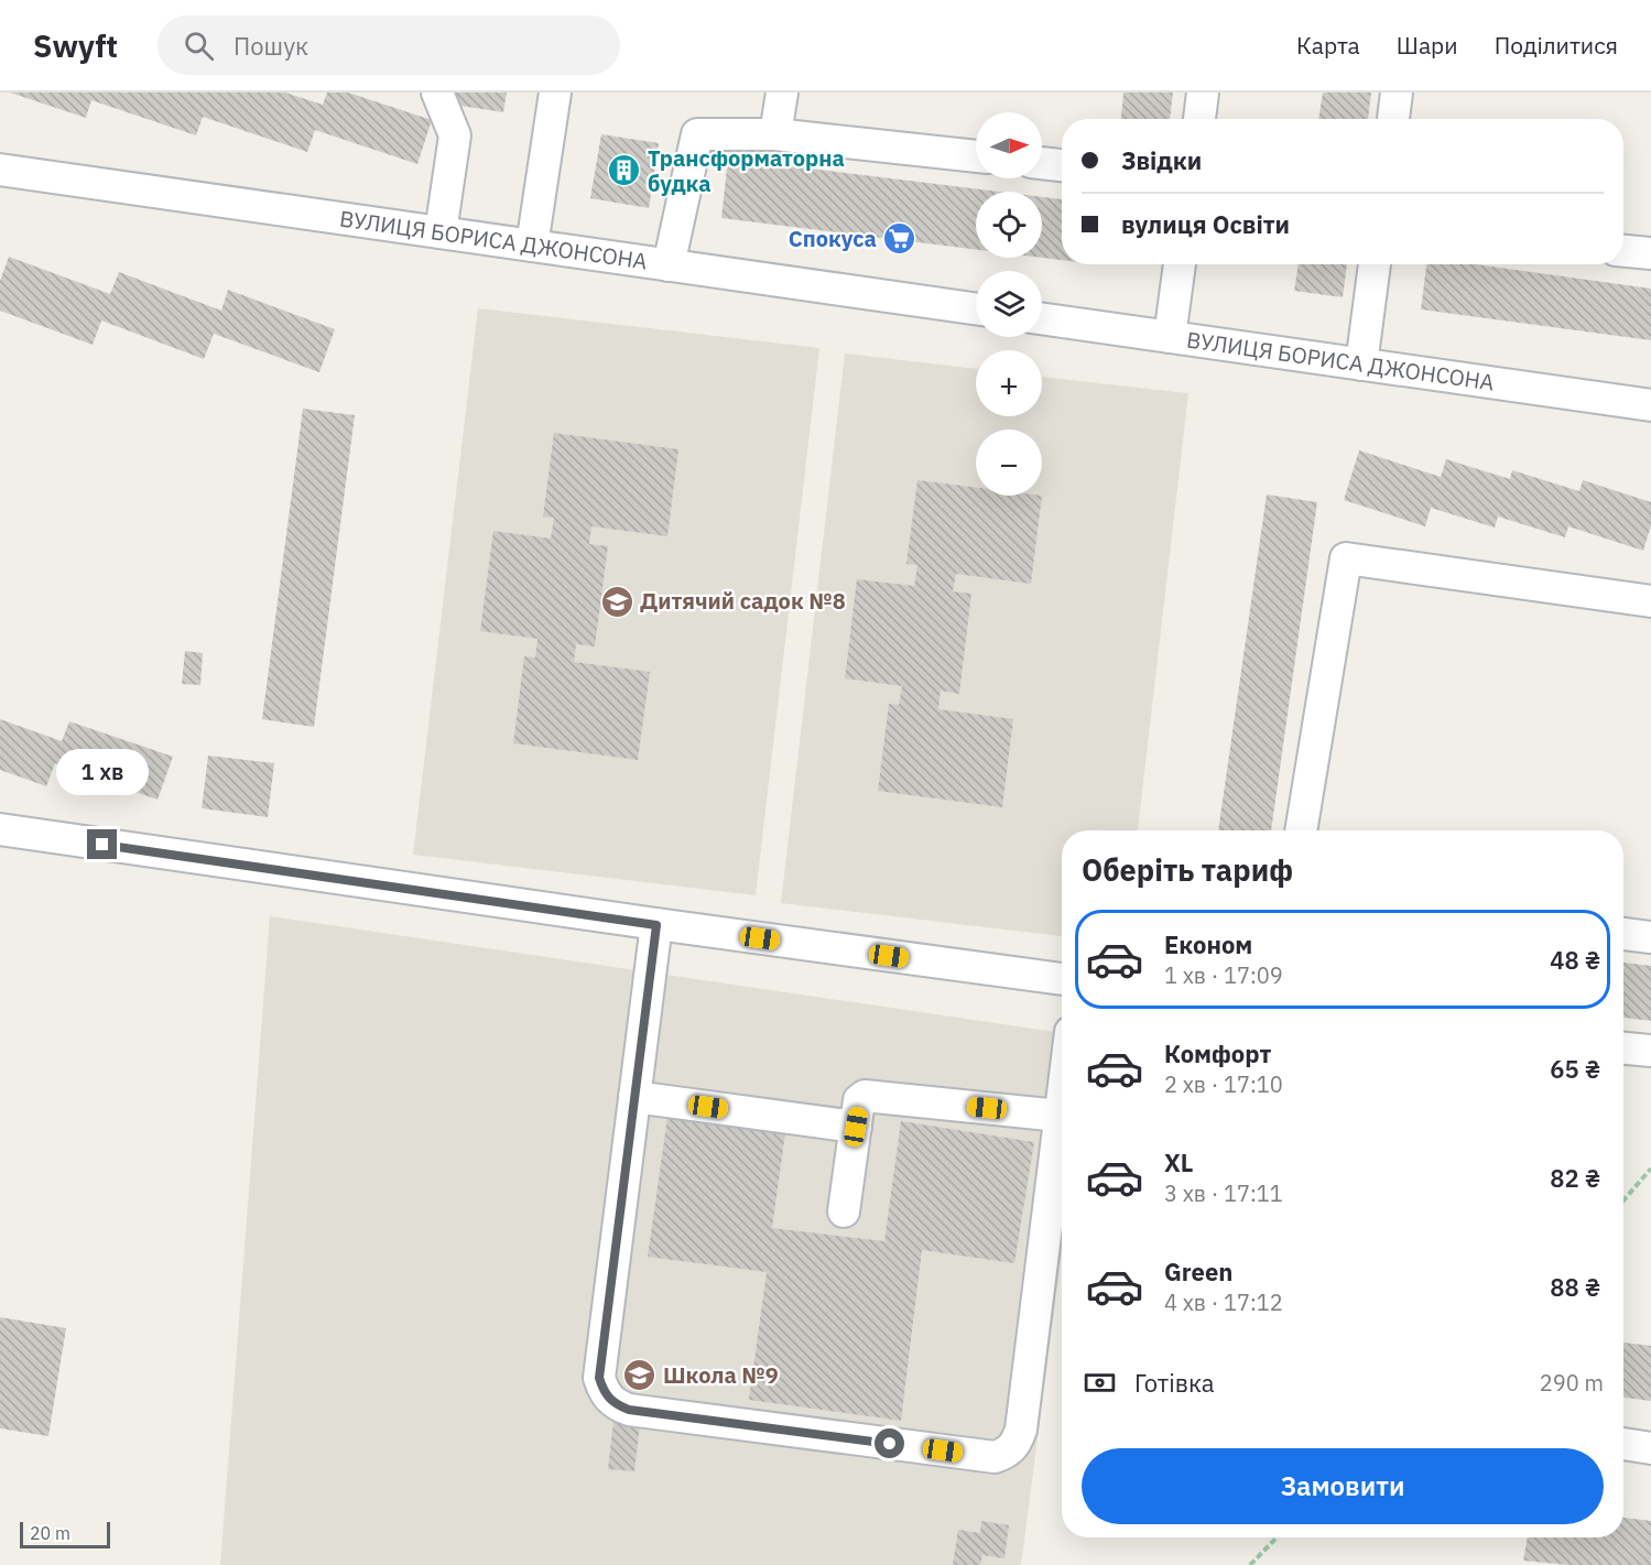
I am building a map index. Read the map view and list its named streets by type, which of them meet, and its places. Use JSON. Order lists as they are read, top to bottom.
{
  "streets": {
    "street": ["ВУЛИЦЯ БОРИСА ДЖОНСОНА"]
  },
  "places": {
    "building": ["Трансформаторна будка"],
    "supermarket": ["Спокуса"],
    "school or university": ["Дитячий садок №8", "Школа №9"]
  },
  "scale_bar": "20 m",
  "north": "right",
  "page": {
    "header": "Swyft",
    "search": "Пошук",
    "nav": ["Карта", "Шари", "Поділитися"],
    "map_buttons": ["+", "−"],
    "banner": ["Звідки", "вулиця Освіти"],
    "bubble": "1 хв",
    "heading": "Оберіть тариф",
    "list": [
      {
        "name": "Економ",
        "note": "1 хв · 17:09",
        "value": "48 ₴"
      },
      {
        "name": "Комфорт",
        "note": "2 хв · 17:10",
        "value": "65 ₴"
      },
      {
        "name": "XL",
        "note": "3 хв · 17:11",
        "value": "82 ₴"
      },
      {
        "name": "Green",
        "note": "4 хв · 17:12",
        "value": "88 ₴"
      }
    ],
    "pay": ["Готівка", "290 m"],
    "buttons": "Замовити",
    "scale": "20 m"
  }
}
